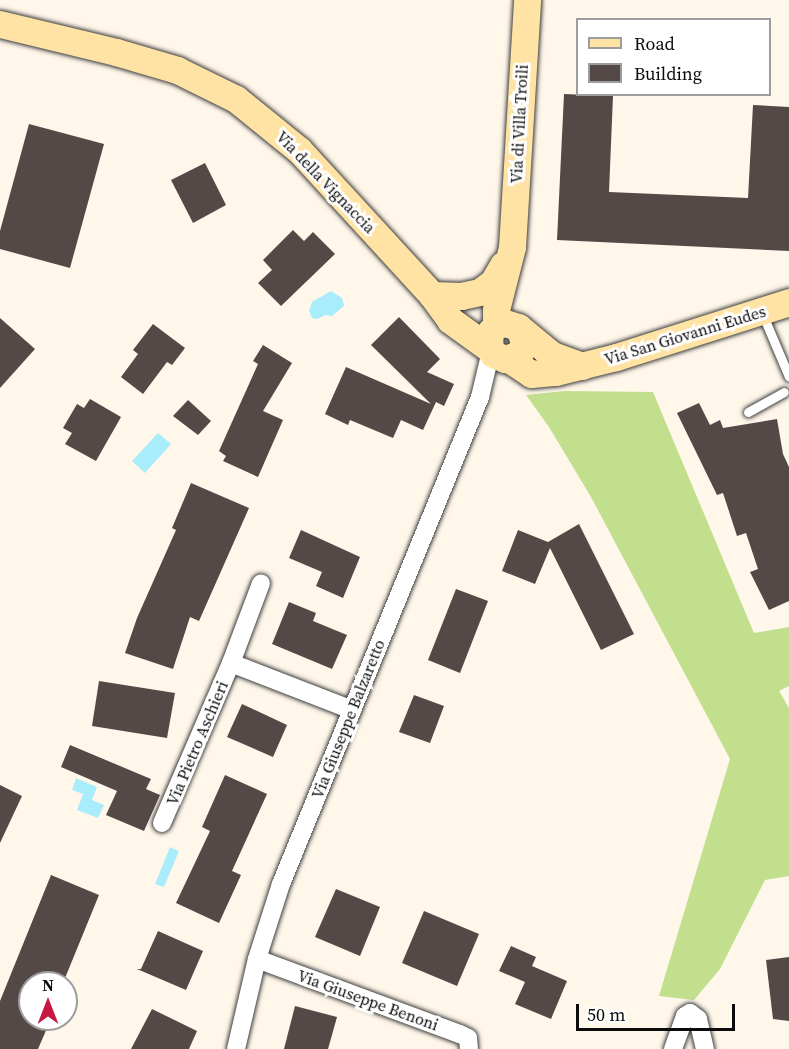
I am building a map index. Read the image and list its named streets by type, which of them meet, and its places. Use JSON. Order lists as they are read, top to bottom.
{
  "streets": {
    "street": [
      "Via di Villa Troili",
      "Via della Vignaccia",
      "Via San Giovanni Eudes",
      "Via Giuseppe Balzaretto",
      "Via Pietro Aschieri",
      "Via Giuseppe Benoni"
    ]
  },
  "crossings": [
    ["Via di Villa Troili", "Via della Vignaccia"],
    ["Via di Villa Troili", "Via San Giovanni Eudes"],
    ["Via di Villa Troili", "Via Giuseppe Balzaretto"],
    ["Via della Vignaccia", "Via San Giovanni Eudes"],
    ["Via della Vignaccia", "Via Giuseppe Balzaretto"],
    ["Via San Giovanni Eudes", "Via Giuseppe Balzaretto"],
    ["Via Giuseppe Balzaretto", "Via Pietro Aschieri"],
    ["Via Giuseppe Balzaretto", "Via Giuseppe Benoni"]
  ],
  "legend": ["Road", "Building"],
  "scale_bar": "50 m",
  "north": "top"
}
